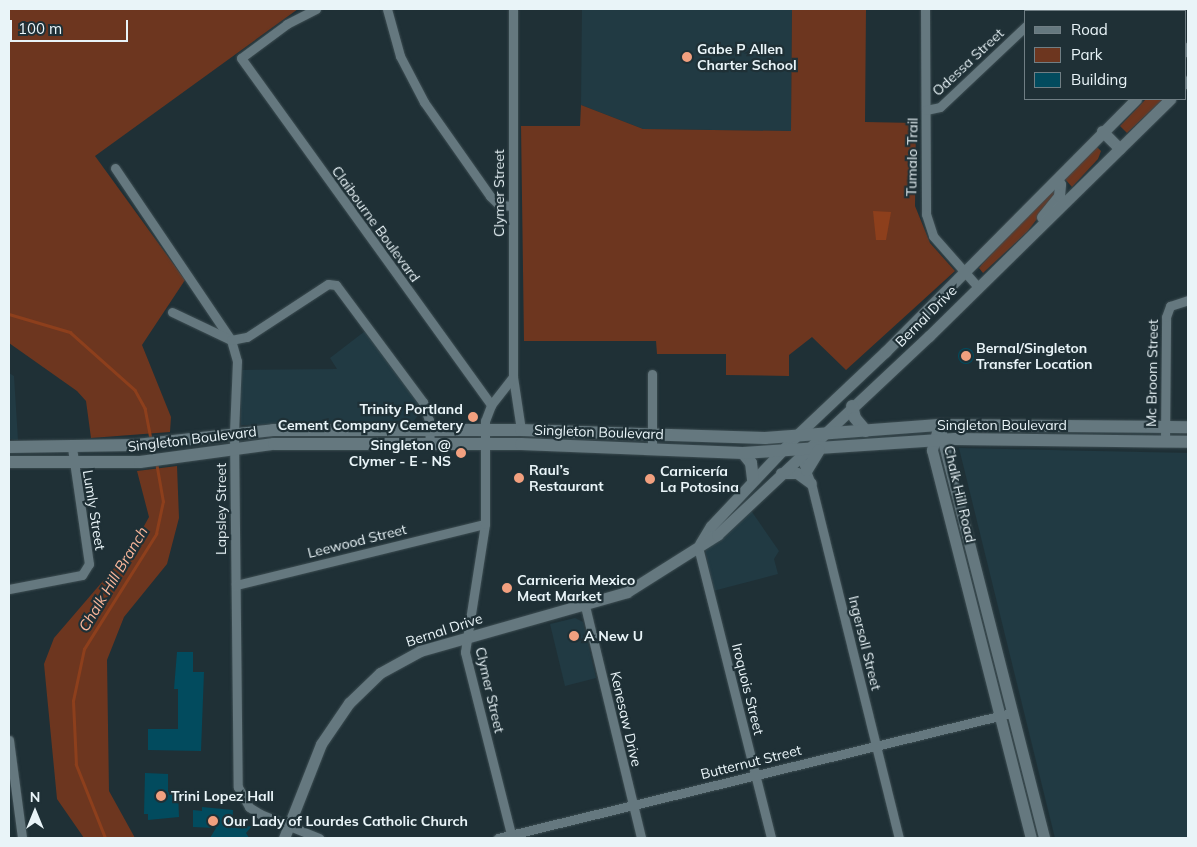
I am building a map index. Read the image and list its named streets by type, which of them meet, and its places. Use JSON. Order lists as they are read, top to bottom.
{
  "streets": {
    "main road": ["Singleton Boulevard"],
    "street": [
      "Odessa Street",
      "Tumalo Trail",
      "Clymer Street",
      "Claibourne Boulevard",
      "Bernal Drive",
      "Mc Broom Street",
      "Chalk Hill Road",
      "Lapsley Street",
      "Lumly Street",
      "Leewood Street",
      "Ingersoll Street",
      "Iroquois Street",
      "Kenesaw Drive",
      "Butternut Street"
    ]
  },
  "crossings": [
    ["Odessa Street", "Tumalo Trail"],
    ["Tumalo Trail", "Bernal Drive"],
    ["Clymer Street", "Claibourne Boulevard"],
    ["Clymer Street", "Bernal Drive"],
    ["Clymer Street", "Singleton Boulevard"],
    ["Clymer Street", "Leewood Street"],
    ["Clymer Street", "Butternut Street"],
    ["Bernal Drive", "Singleton Boulevard"],
    ["Bernal Drive", "Lapsley Street"],
    ["Bernal Drive", "Ingersoll Street"],
    ["Bernal Drive", "Iroquois Street"],
    ["Bernal Drive", "Kenesaw Drive"],
    ["Mc Broom Street", "Singleton Boulevard"],
    ["Singleton Boulevard", "Chalk Hill Road"],
    ["Singleton Boulevard", "Lapsley Street"],
    ["Singleton Boulevard", "Lumly Street"],
    ["Singleton Boulevard", "Ingersoll Street"],
    ["Chalk Hill Road", "Butternut Street"],
    ["Lapsley Street", "Leewood Street"],
    ["Ingersoll Street", "Butternut Street"],
    ["Iroquois Street", "Butternut Street"],
    ["Kenesaw Drive", "Butternut Street"]
  ],
  "water": ["Chalk Hill Branch"],
  "places": [
    "Gabe P Allen Charter School",
    "Bernal/Singleton Transfer Location",
    "Trinity Portland Cement Company Cemetery",
    "Singleton @ Clymer - E - NS",
    "Raul’s Restaurant",
    "Carnicería La Potosina",
    "Carniceria Mexico Meat Market",
    "A New U",
    "Trini Lopez Hall",
    "Our Lady of Lourdes Catholic Church"
  ],
  "legend": ["Road", "Park", "Building"],
  "scale_bar": "100 m",
  "north": "top"
}
